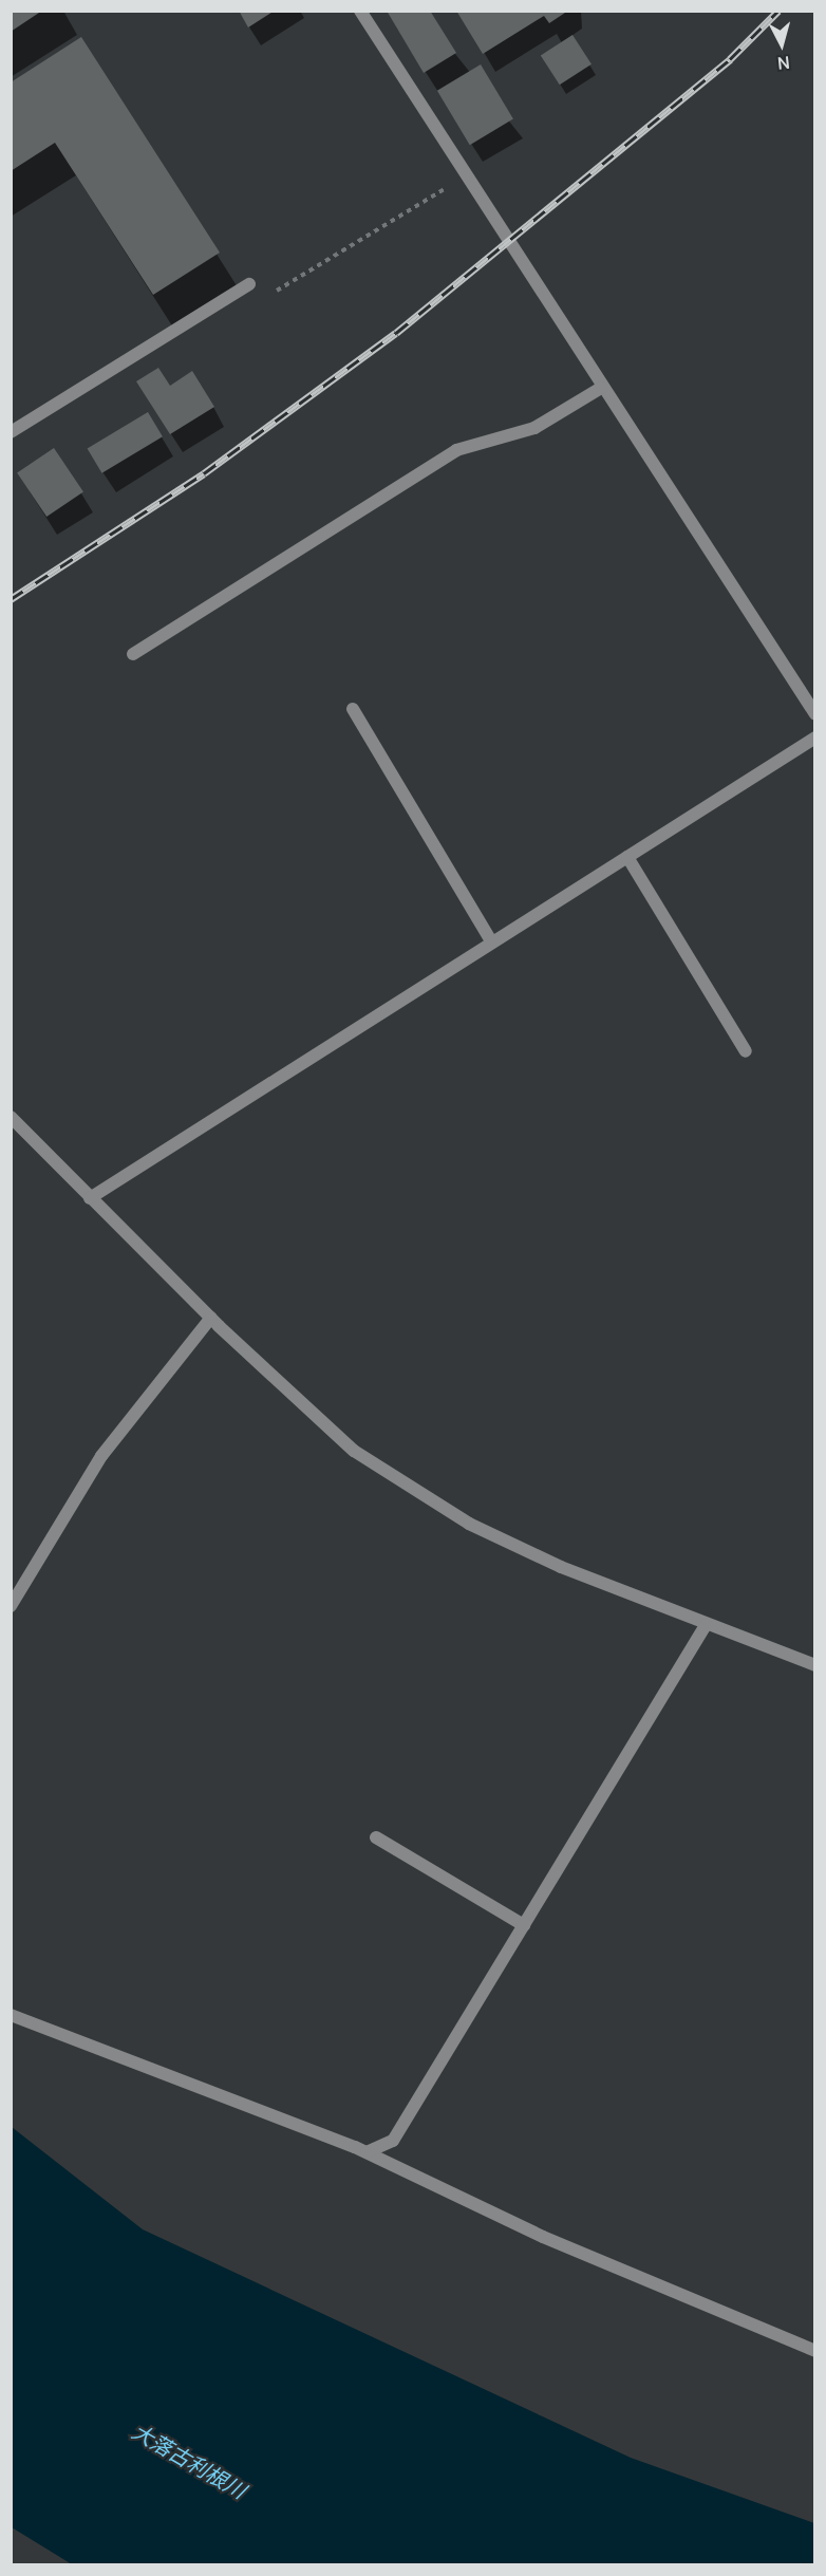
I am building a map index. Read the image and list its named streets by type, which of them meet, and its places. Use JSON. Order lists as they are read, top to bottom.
{
  "water": ["大落古利根川"],
  "north": "bottom"
}
